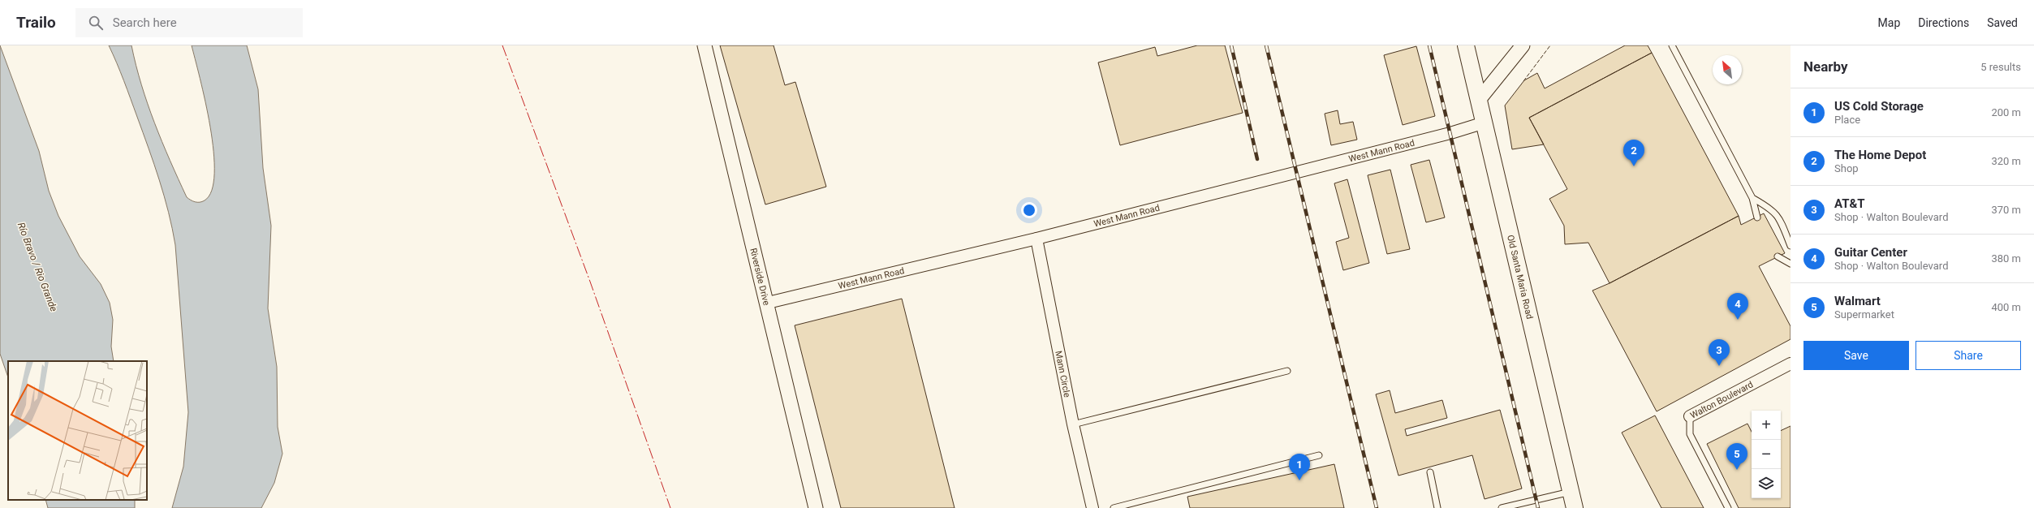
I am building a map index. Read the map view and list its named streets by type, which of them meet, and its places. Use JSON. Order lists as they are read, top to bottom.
{
  "streets": {
    "main road": ["Old Santa Maria Road"],
    "street": [
      "West Mann Road",
      "Riverside Drive",
      "Mann Circle",
      "Walton Boulevard"
    ]
  },
  "crossings": [
    ["West Mann Road", "Riverside Drive"],
    ["West Mann Road", "Old Santa Maria Road"],
    ["West Mann Road", "Mann Circle"]
  ],
  "water": ["Río Bravo / Rio Grande"],
  "north": "top left",
  "page": {
    "header": "Trailo",
    "search": "Search here",
    "nav": ["Map", "Directions", "Saved"],
    "heading": ["Nearby", "5 results"],
    "list": [
      {
        "mark": "1",
        "name": "US Cold Storage",
        "note": "Place",
        "value": "200 m"
      },
      {
        "mark": "2",
        "name": "The Home Depot",
        "note": "Shop",
        "value": "320 m"
      },
      {
        "mark": "3",
        "name": "AT&T",
        "note": "Shop · Walton Boulevard",
        "value": "370 m"
      },
      {
        "mark": "4",
        "name": "Guitar Center",
        "note": "Shop · Walton Boulevard",
        "value": "380 m"
      },
      {
        "mark": "5",
        "name": "Walmart",
        "note": "Supermarket",
        "value": "400 m"
      }
    ],
    "pins": [
      "2",
      "4",
      "3",
      "5",
      "1"
    ],
    "buttons": ["Save", "Share"],
    "map_buttons": ["+", "−"]
  }
}
